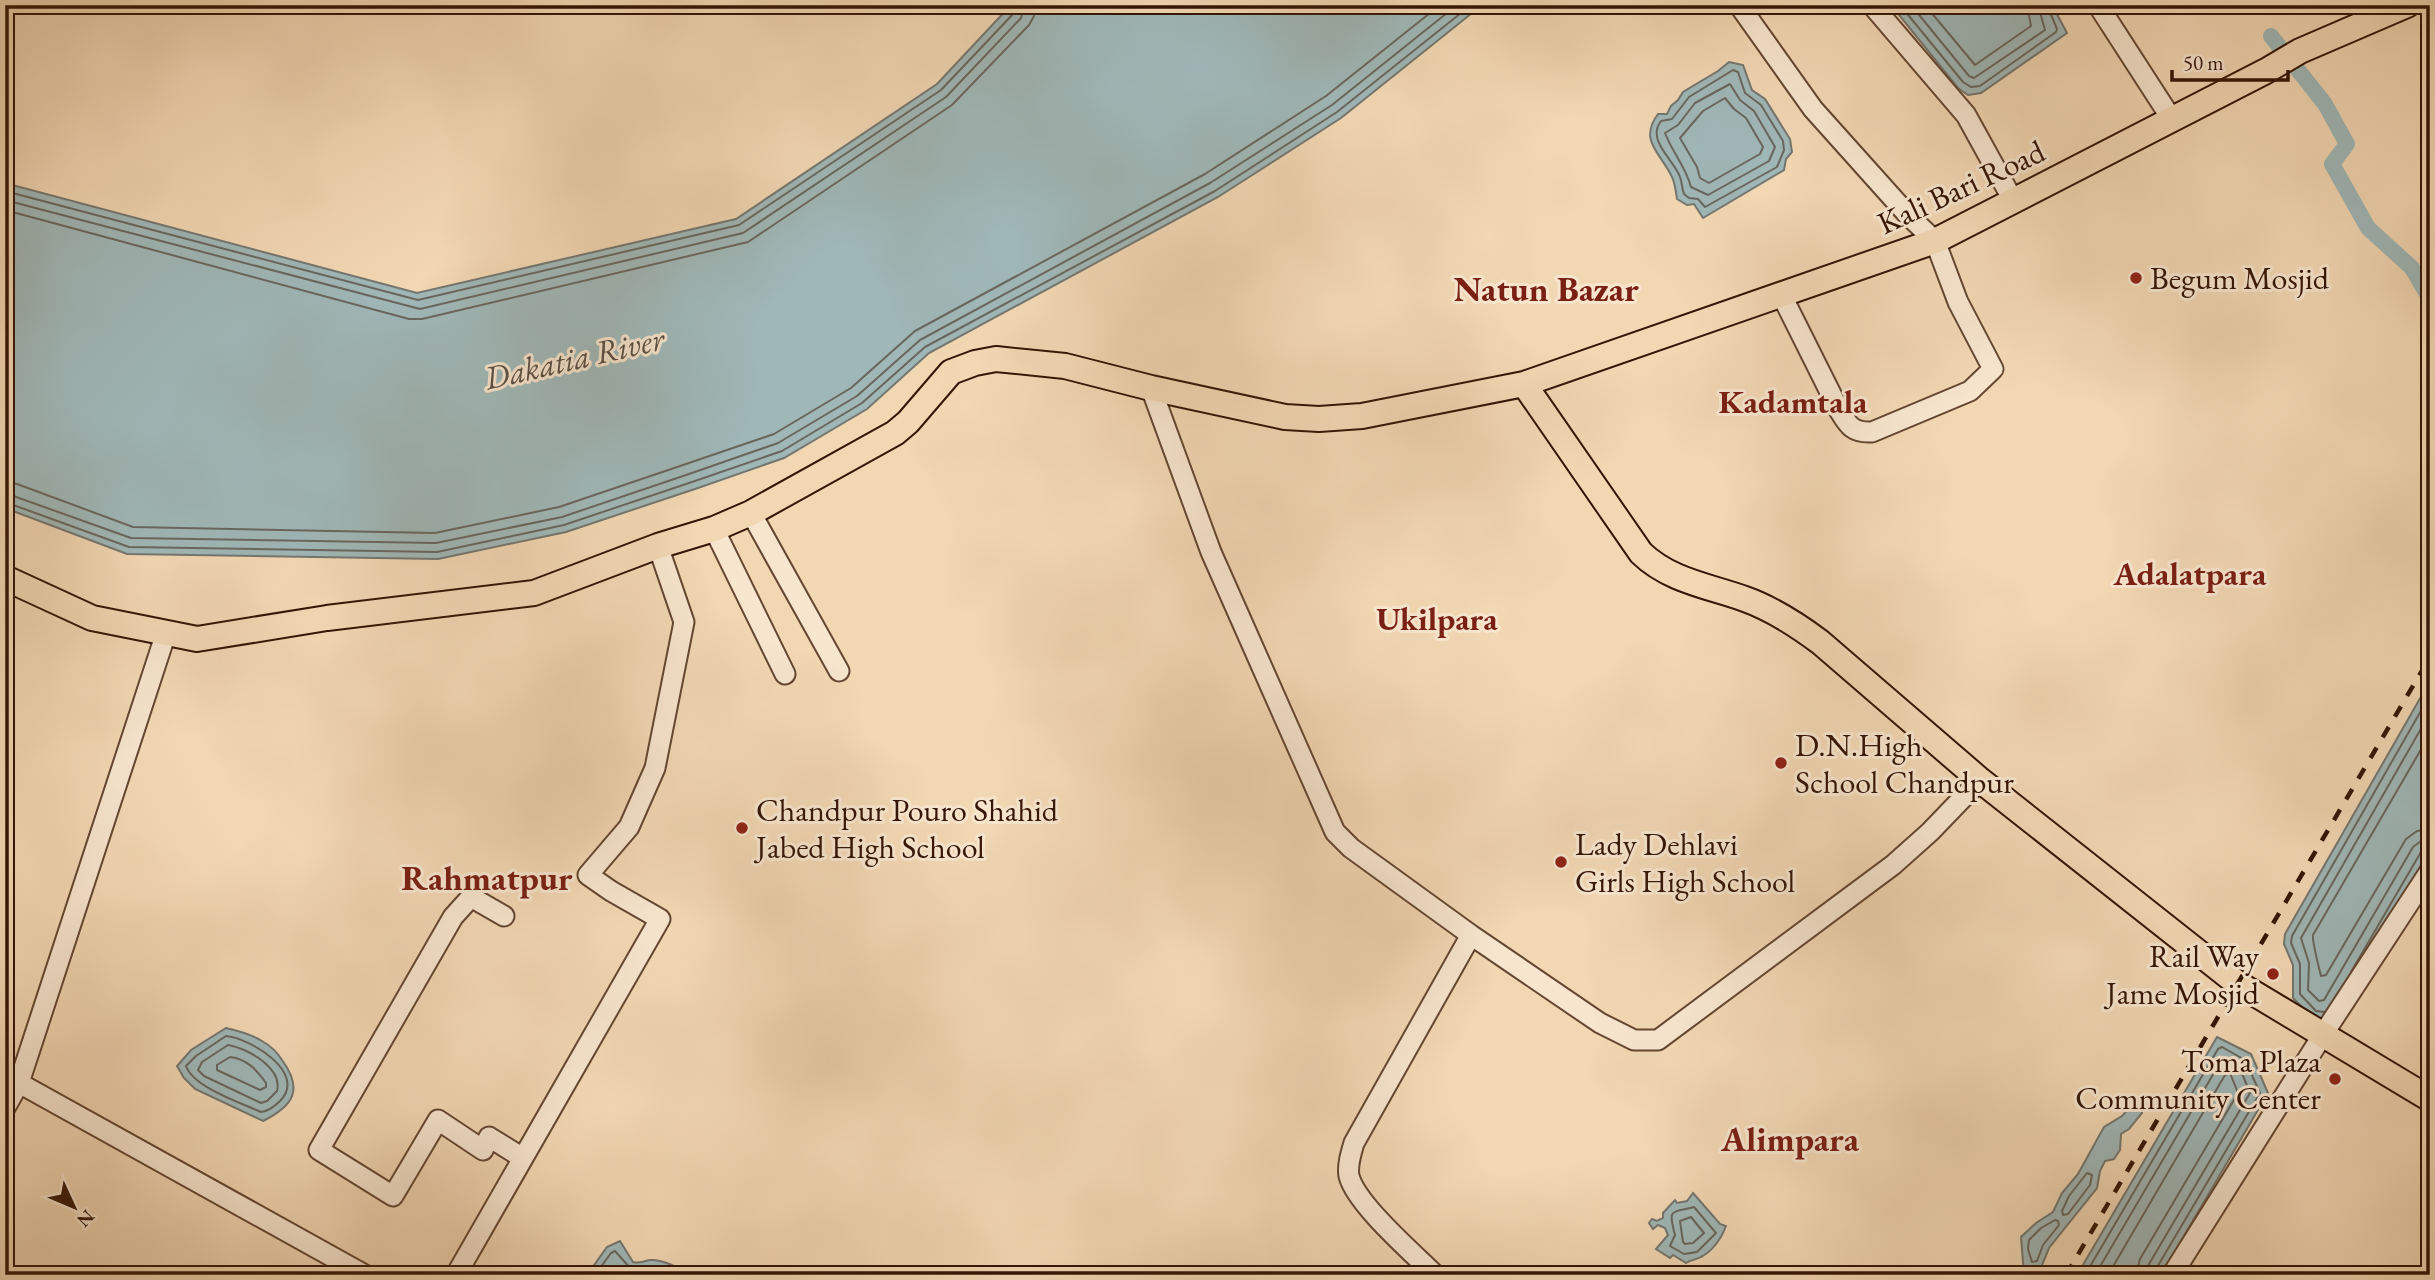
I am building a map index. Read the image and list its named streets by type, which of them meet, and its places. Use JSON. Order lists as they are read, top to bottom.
{
  "streets": {
    "main road": ["Kali Bari Road"]
  },
  "districts": [
    "Natun Bazar",
    "Kadamtala",
    "Adalatpara",
    "Ukilpara",
    "Rahmatpur",
    "Alimpara"
  ],
  "water": ["Dakatia River"],
  "places": [
    "Begum Mosjid",
    "D.N.High School Chandpur",
    "Chandpur Pouro Shahid Jabed High School",
    "Lady Dehlavi Girls High School",
    "Rail Way Jame Mosjid",
    "Toma Plaza Community Center"
  ],
  "scale_bar": "50 m",
  "north": "bottom right"
}
